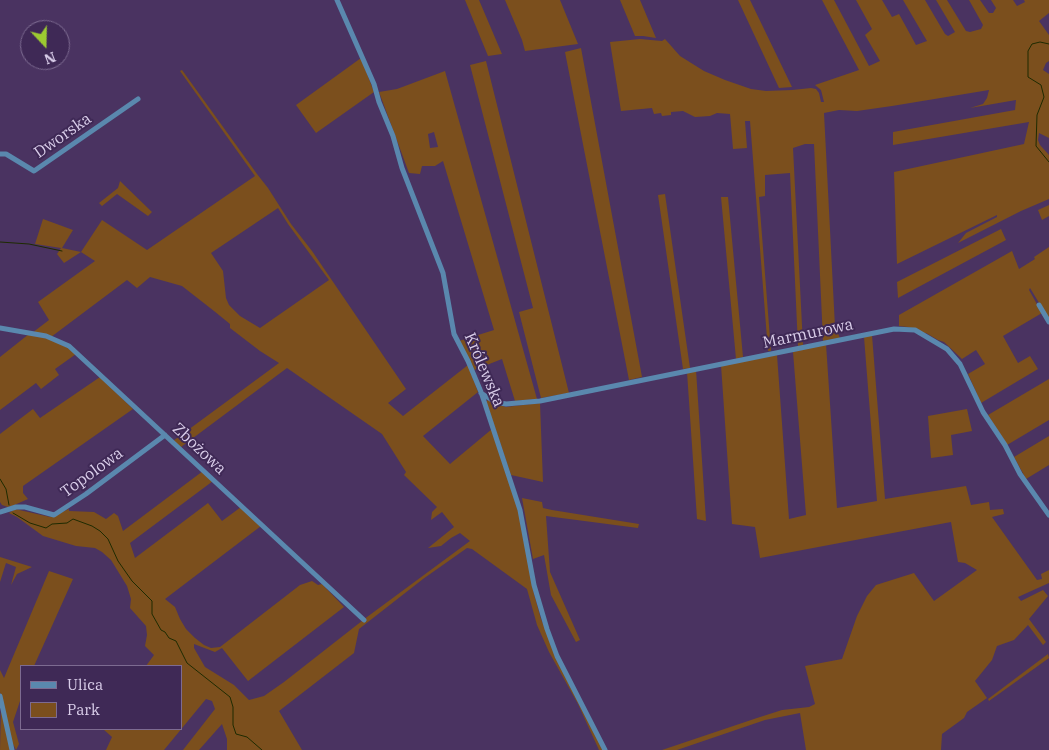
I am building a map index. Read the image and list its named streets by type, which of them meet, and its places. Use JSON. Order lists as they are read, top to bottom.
{
  "streets": {
    "street": [
      "Dworska",
      "Marmurowa",
      "Królewska",
      "Zbożowa",
      "Topolowa"
    ]
  },
  "crossings": [
    ["Marmurowa", "Królewska"],
    ["Zbożowa", "Topolowa"]
  ],
  "legend": ["Ulica", "Park"],
  "north": "bottom"
}
